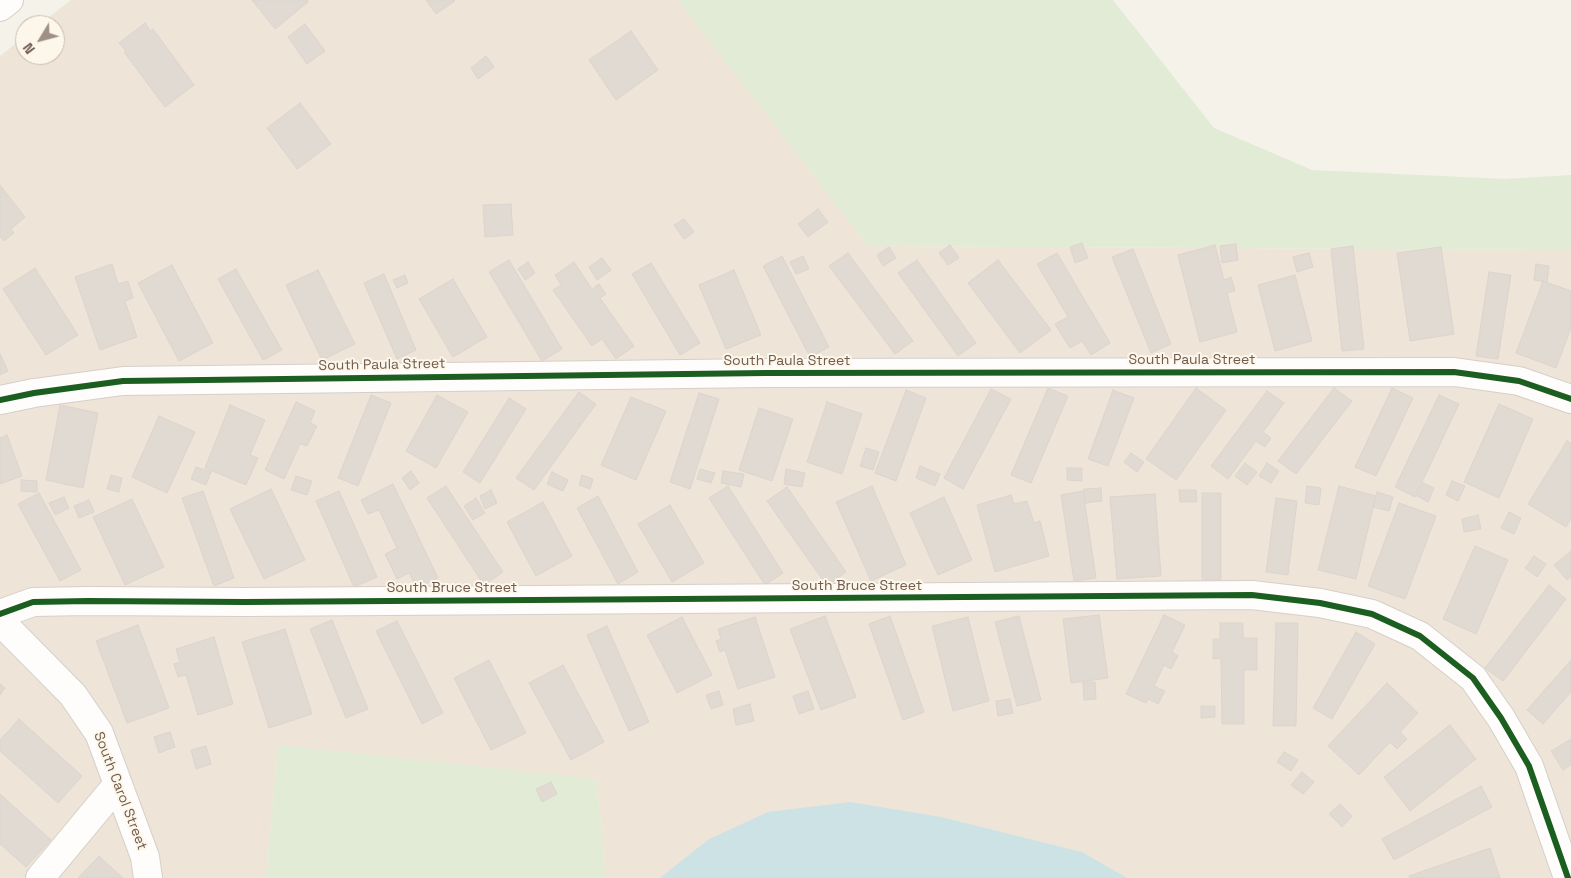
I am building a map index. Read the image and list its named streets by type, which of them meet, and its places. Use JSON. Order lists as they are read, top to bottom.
{
  "streets": {
    "street": ["South Paula Street", "South Bruce Street", "South Carol Street"]
  },
  "north": "bottom left"
}
